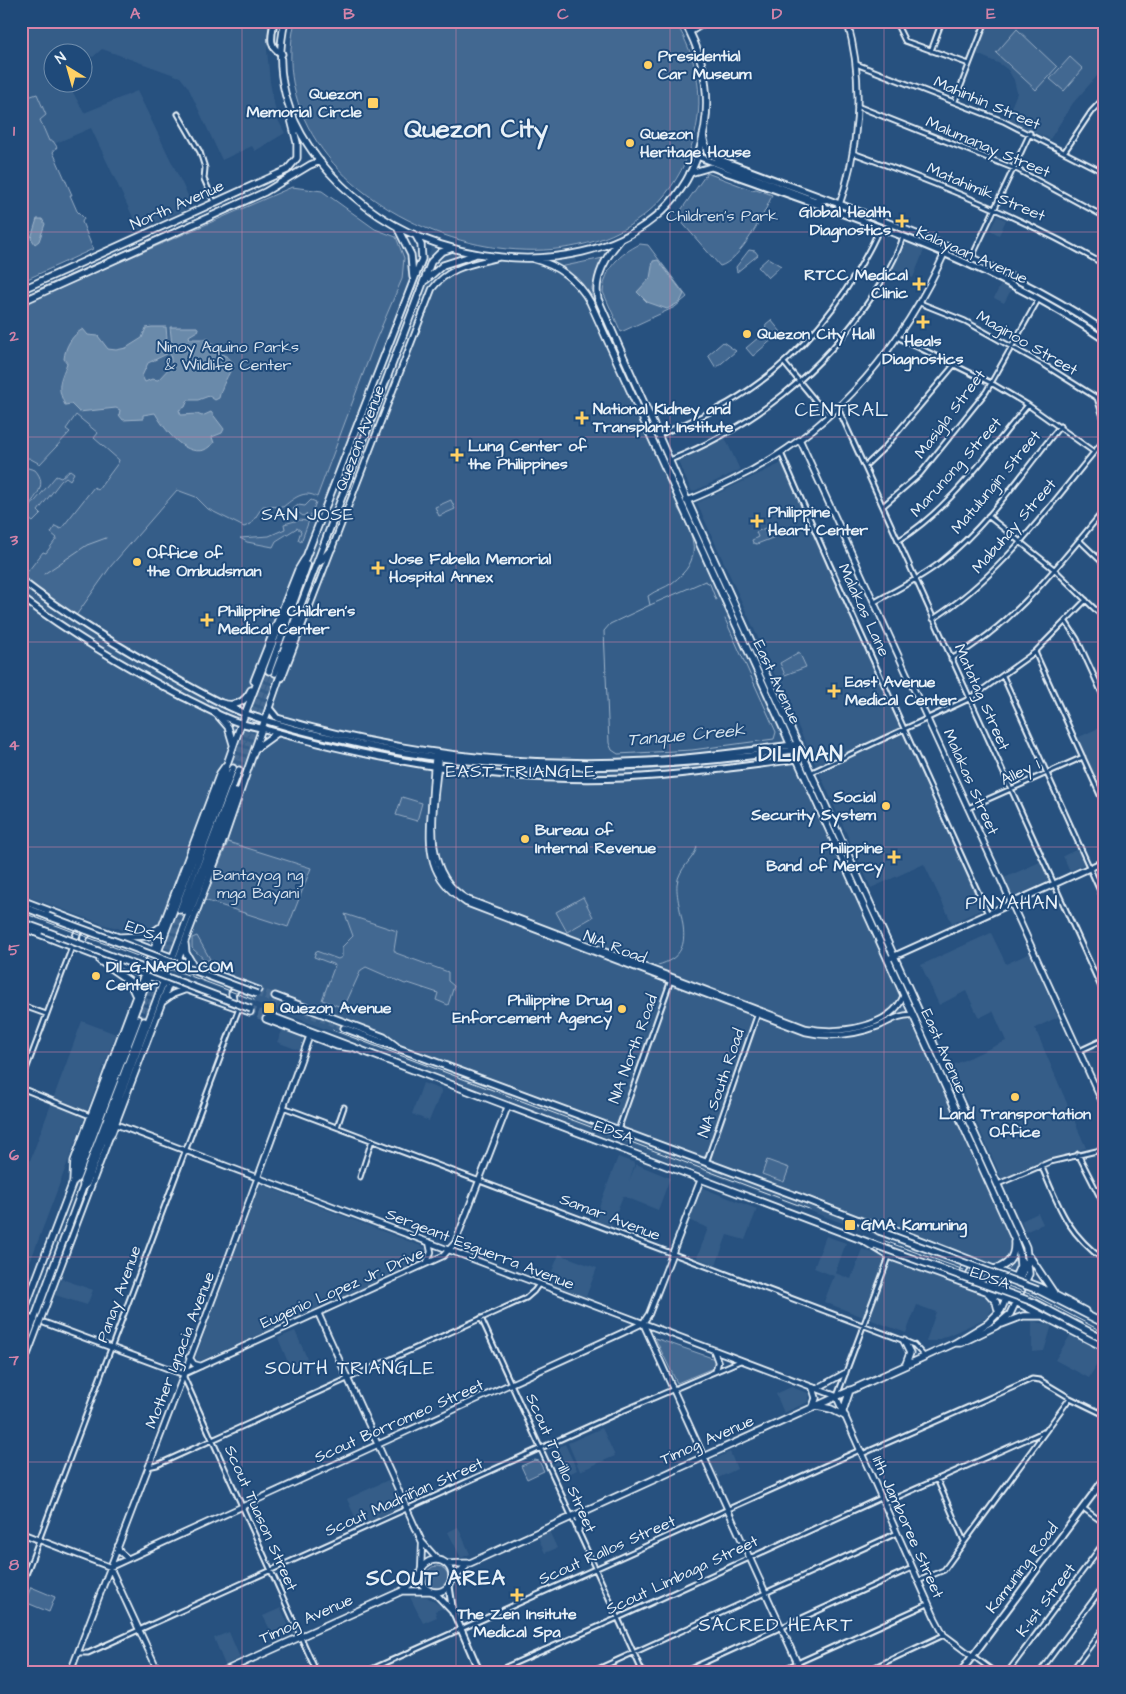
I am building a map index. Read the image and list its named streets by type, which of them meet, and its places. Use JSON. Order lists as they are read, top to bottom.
{
  "streets": {
    "main road": [
      "North Avenue",
      "Kalayaan Avenue",
      "Quezon Avenue",
      "East Avenue",
      "EDSA",
      "Timog Avenue",
      "Kamuning Road"
    ],
    "street": [
      "Mahinhin Street",
      "Malumanay Street",
      "Matahimik Street",
      "Maginoo Street",
      "Masigla Street",
      "Marunong Street",
      "Matulungin Street",
      "Mabuhay Street",
      "Malakas Lane",
      "Matatag Street",
      "Alley 1",
      "Malakas Street",
      "NIA Road",
      "NIA North Road",
      "NIA South Road",
      "Samar Avenue",
      "Sergeant Esguerra Avenue",
      "Eugenio Lopez Jr. Drive",
      "Panay Avenue",
      "Mother Ignacia Avenue",
      "Scout Borromeo Street",
      "Scout Torillo Street",
      "Scout Madriñan Street",
      "Scout Tuason Street",
      "11th Jamboree Street",
      "Scout Rallos Street",
      "Scout Limbaga Street",
      "K-1st Street"
    ]
  },
  "crossings": [
    ["Kalayaan Avenue", "Masigla Street"],
    ["Maginoo Street", "Masigla Street"],
    ["Masigla Street", "Matatag Street"],
    ["Quezon Avenue", "EDSA"],
    ["Quezon Avenue", "Sergeant Esguerra Avenue"],
    ["Marunong Street", "Matatag Street"],
    ["Matulungin Street", "Matatag Street"],
    ["Matulungin Street", "Malakas Street"],
    ["Mabuhay Street", "Matatag Street"],
    ["East Avenue", "EDSA"],
    ["East Avenue", "NIA Road"],
    ["East Avenue", "Timog Avenue"],
    ["Matatag Street", "Alley 1"],
    ["Alley 1", "Malakas Street"],
    ["EDSA", "NIA North Road"],
    ["EDSA", "NIA South Road"],
    ["EDSA", "Mother Ignacia Avenue"],
    ["EDSA", "Timog Avenue"],
    ["NIA Road", "NIA North Road"],
    ["NIA Road", "NIA South Road"],
    ["Samar Avenue", "Mother Ignacia Avenue"],
    ["Samar Avenue", "Timog Avenue"],
    ["Sergeant Esguerra Avenue", "Eugenio Lopez Jr. Drive"],
    ["Sergeant Esguerra Avenue", "Panay Avenue"],
    ["Sergeant Esguerra Avenue", "Mother Ignacia Avenue"],
    ["Sergeant Esguerra Avenue", "Scout Borromeo Street"],
    ["Sergeant Esguerra Avenue", "Timog Avenue"],
    ["Sergeant Esguerra Avenue", "Scout Madriñan Street"],
    ["Sergeant Esguerra Avenue", "11th Jamboree Street"],
    ["Eugenio Lopez Jr. Drive", "Mother Ignacia Avenue"],
    ["Eugenio Lopez Jr. Drive", "Scout Tuason Street"],
    ["Mother Ignacia Avenue", "Scout Borromeo Street"],
    ["Mother Ignacia Avenue", "Scout Madriñan Street"],
    ["Mother Ignacia Avenue", "Scout Tuason Street"],
    ["Scout Borromeo Street", "Scout Torillo Street"],
    ["Scout Borromeo Street", "Scout Tuason Street"],
    ["Timog Avenue", "Scout Torillo Street"],
    ["Timog Avenue", "Scout Tuason Street"],
    ["Timog Avenue", "11th Jamboree Street"],
    ["Scout Torillo Street", "Scout Madriñan Street"],
    ["Scout Torillo Street", "Scout Rallos Street"],
    ["Scout Torillo Street", "Scout Limbaga Street"],
    ["Scout Madriñan Street", "Scout Tuason Street"],
    ["11th Jamboree Street", "Scout Rallos Street"],
    ["11th Jamboree Street", "Kamuning Road"],
    ["11th Jamboree Street", "Scout Limbaga Street"]
  ],
  "districts": [
    "Quezon City",
    "CENTRAL",
    "SAN JOSE",
    "DILIMAN",
    "EAST TRIANGLE",
    "PINYAHAN",
    "SOUTH TRIANGLE",
    "SCOUT AREA",
    "SACRED HEART"
  ],
  "water": ["Tanque Creek"],
  "parks": ["Children's Park", "Ninoy Aquino Parks & Wildlife Center", "Bantayog ng mga Bayani"],
  "places": {
    "other": [
      "Presidential Car Museum",
      "Quezon Heritage House",
      "Quezon City Hall",
      "Office of the Ombudsman",
      "Social Security System",
      "Bureau of Internal Revenue",
      "DILG–NAPOLCOM Center",
      "Philippine Drug Enforcement Agency",
      "Land Transportation Office"
    ],
    "transit": ["Quezon Memorial Circle", "Quezon Avenue", "GMA Kamuning"],
    "health": [
      "Global Health Diagnostics",
      "RTCC Medical Clinic",
      "Heals Diagnostics",
      "National Kidney and Transplant Institute",
      "Lung Center of the Philippines",
      "Philippine Heart Center",
      "Jose Fabella Memorial Hospital Annex",
      "Philippine Children's Medical Center",
      "East Avenue Medical Center",
      "Philippine Band of Mercy",
      "The Zen Insitute Medical Spa"
    ]
  },
  "north": "top left",
  "grid": {
    "columns": [
      "A",
      "B",
      "C",
      "D",
      "E"
    ],
    "rows": [
      "1",
      "2",
      "3",
      "4",
      "5",
      "6",
      "7",
      "8"
    ]
  }
}
